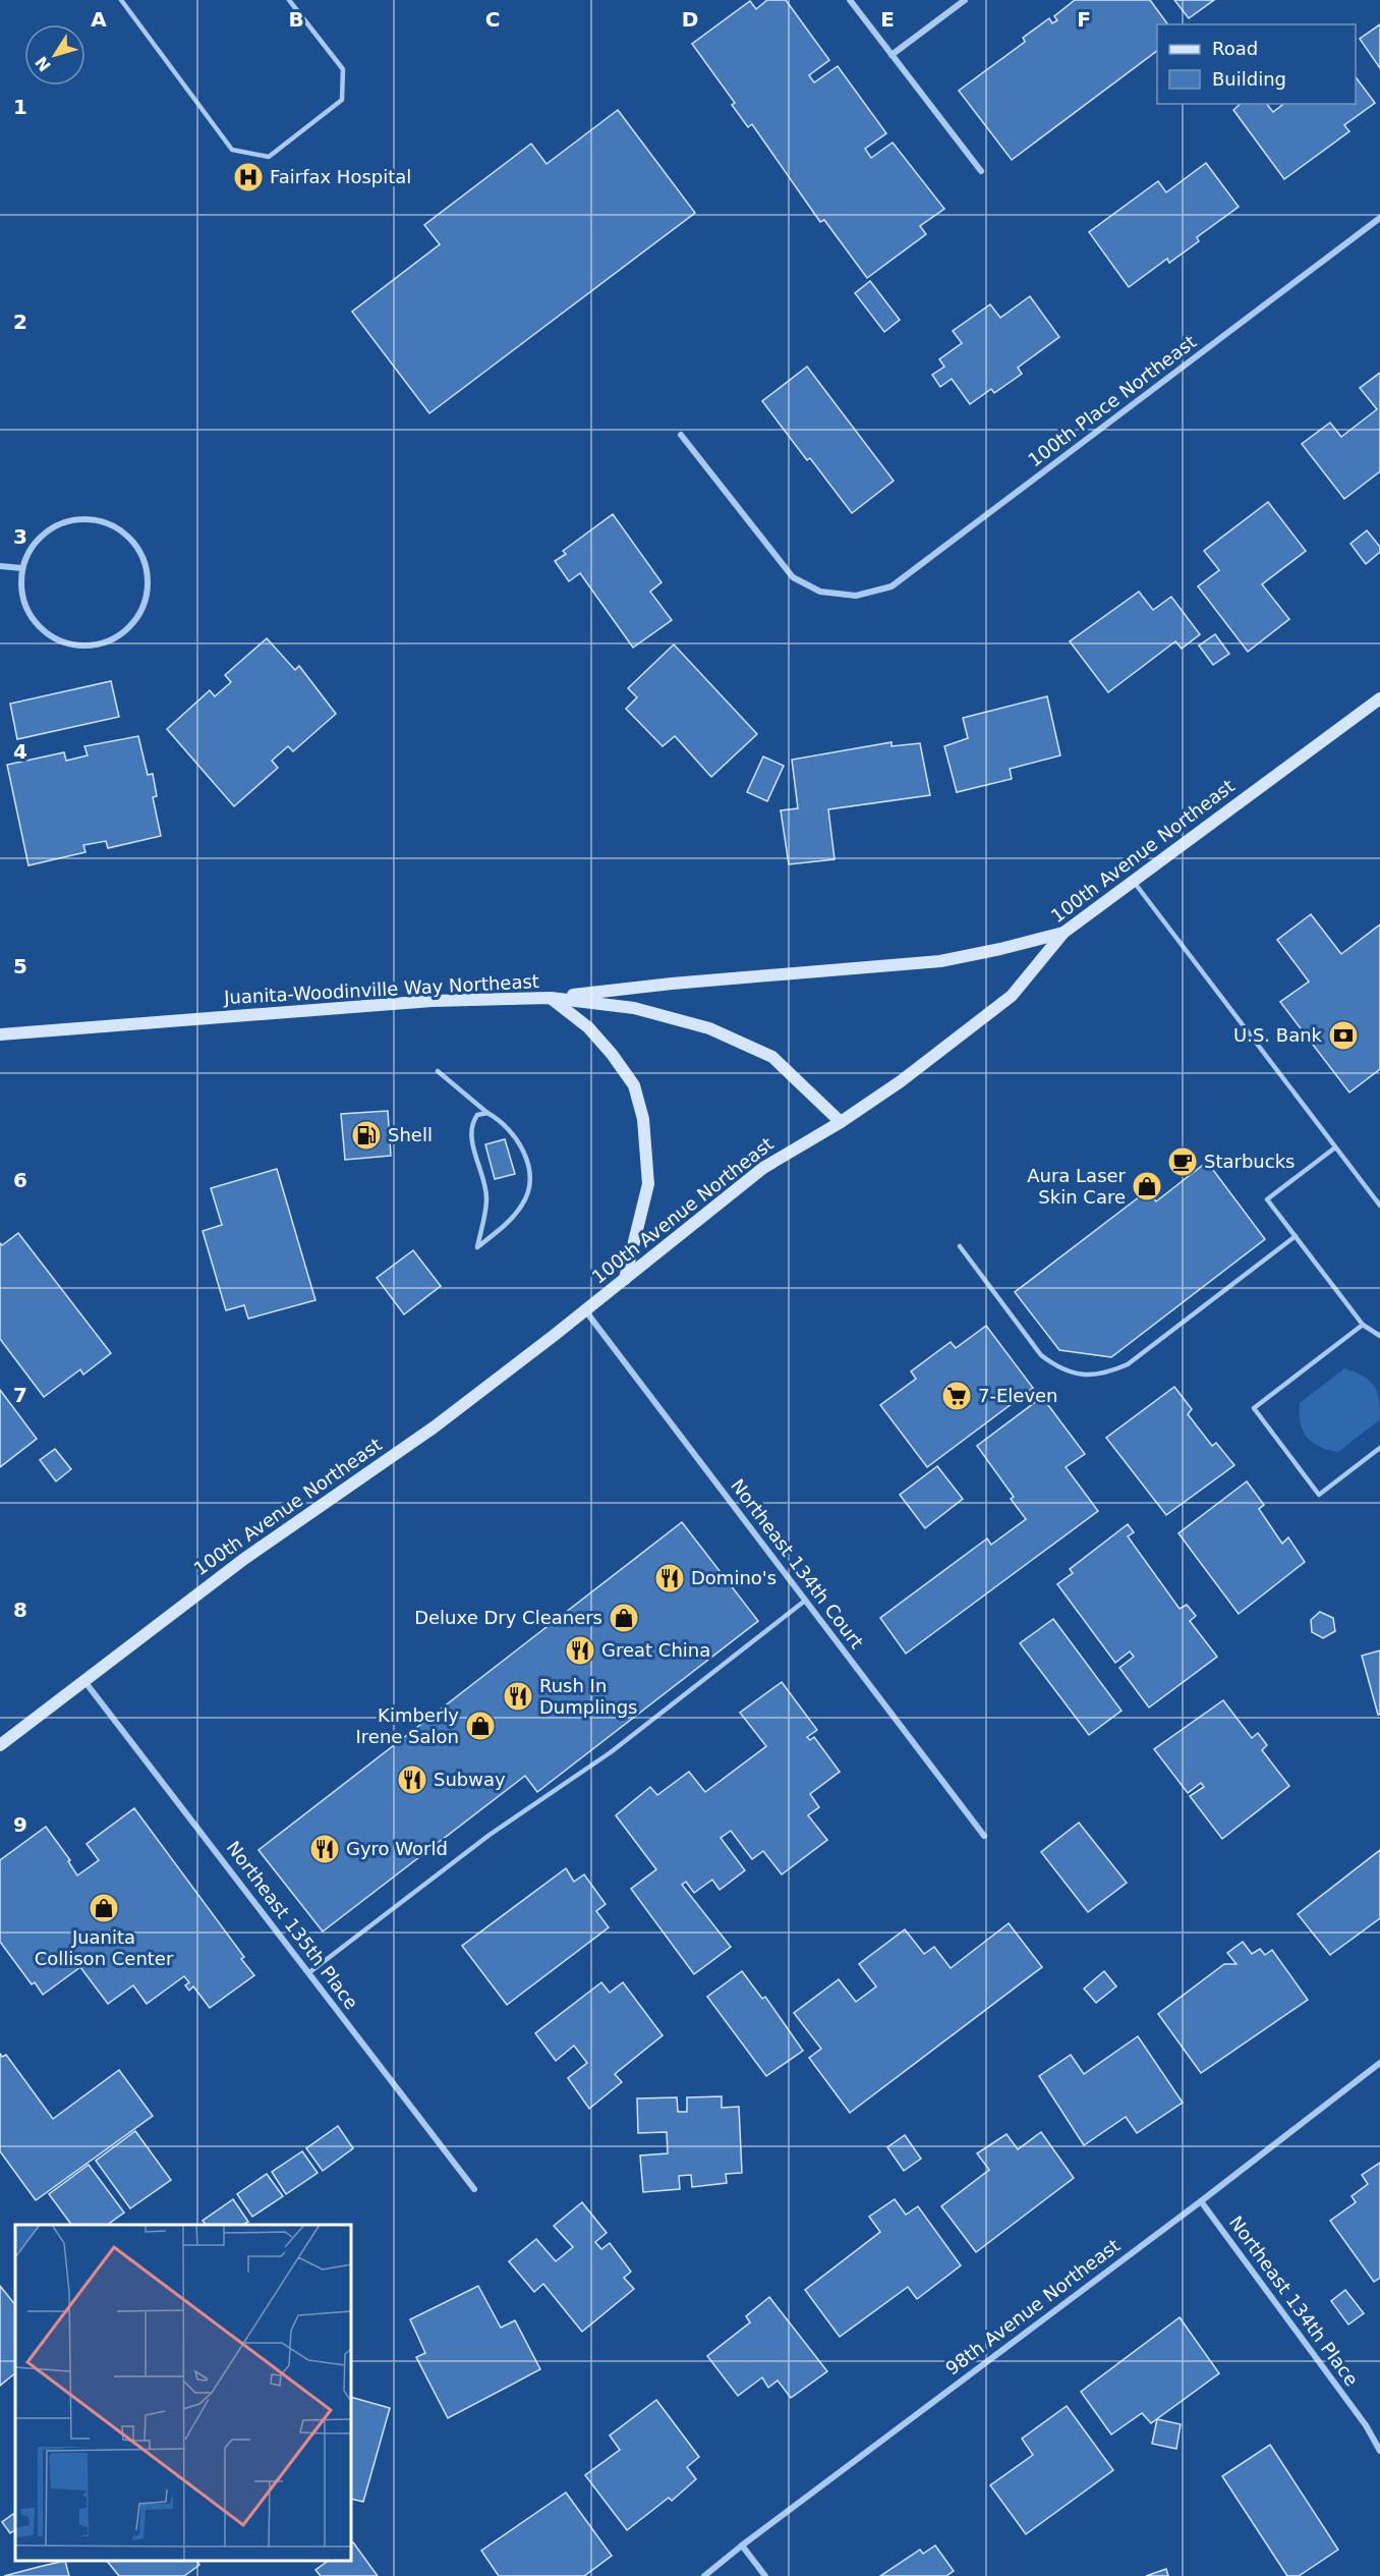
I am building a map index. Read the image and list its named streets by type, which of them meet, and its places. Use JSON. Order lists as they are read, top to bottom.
{
  "streets": {
    "main road": ["100th Avenue Northeast", "Juanita-Woodinville Way Northeast"],
    "street": [
      "100th Place Northeast",
      "Northeast 134th Court",
      "Northeast 135th Place",
      "Northeast 134th Place",
      "98th Avenue Northeast"
    ]
  },
  "crossings": [
    ["100th Avenue Northeast", "Juanita-Woodinville Way Northeast"],
    ["100th Avenue Northeast", "Northeast 134th Court"],
    ["100th Avenue Northeast", "Northeast 135th Place"],
    ["Northeast 134th Place", "98th Avenue Northeast"]
  ],
  "places": {
    "hospital": ["Fairfax Hospital"],
    "bank": ["U.S. Bank"],
    "fuel station": ["Shell"],
    "cafe": ["Starbucks"],
    "shop": [
      "Aura Laser Skin Care",
      "Deluxe Dry Cleaners",
      "Kimberly Irene Salon",
      "Juanita Collison Center"
    ],
    "supermarket": ["7-Eleven"],
    "restaurant": [
      "Domino's",
      "Great China",
      "Rush In Dumplings",
      "Subway",
      "Gyro World"
    ]
  },
  "legend": ["Road", "Building"],
  "north": "bottom left",
  "grid": {
    "columns": [
      "A",
      "B",
      "C",
      "D",
      "E",
      "F"
    ],
    "rows": [
      "1",
      "2",
      "3",
      "4",
      "5",
      "6",
      "7",
      "8",
      "9"
    ]
  }
}
